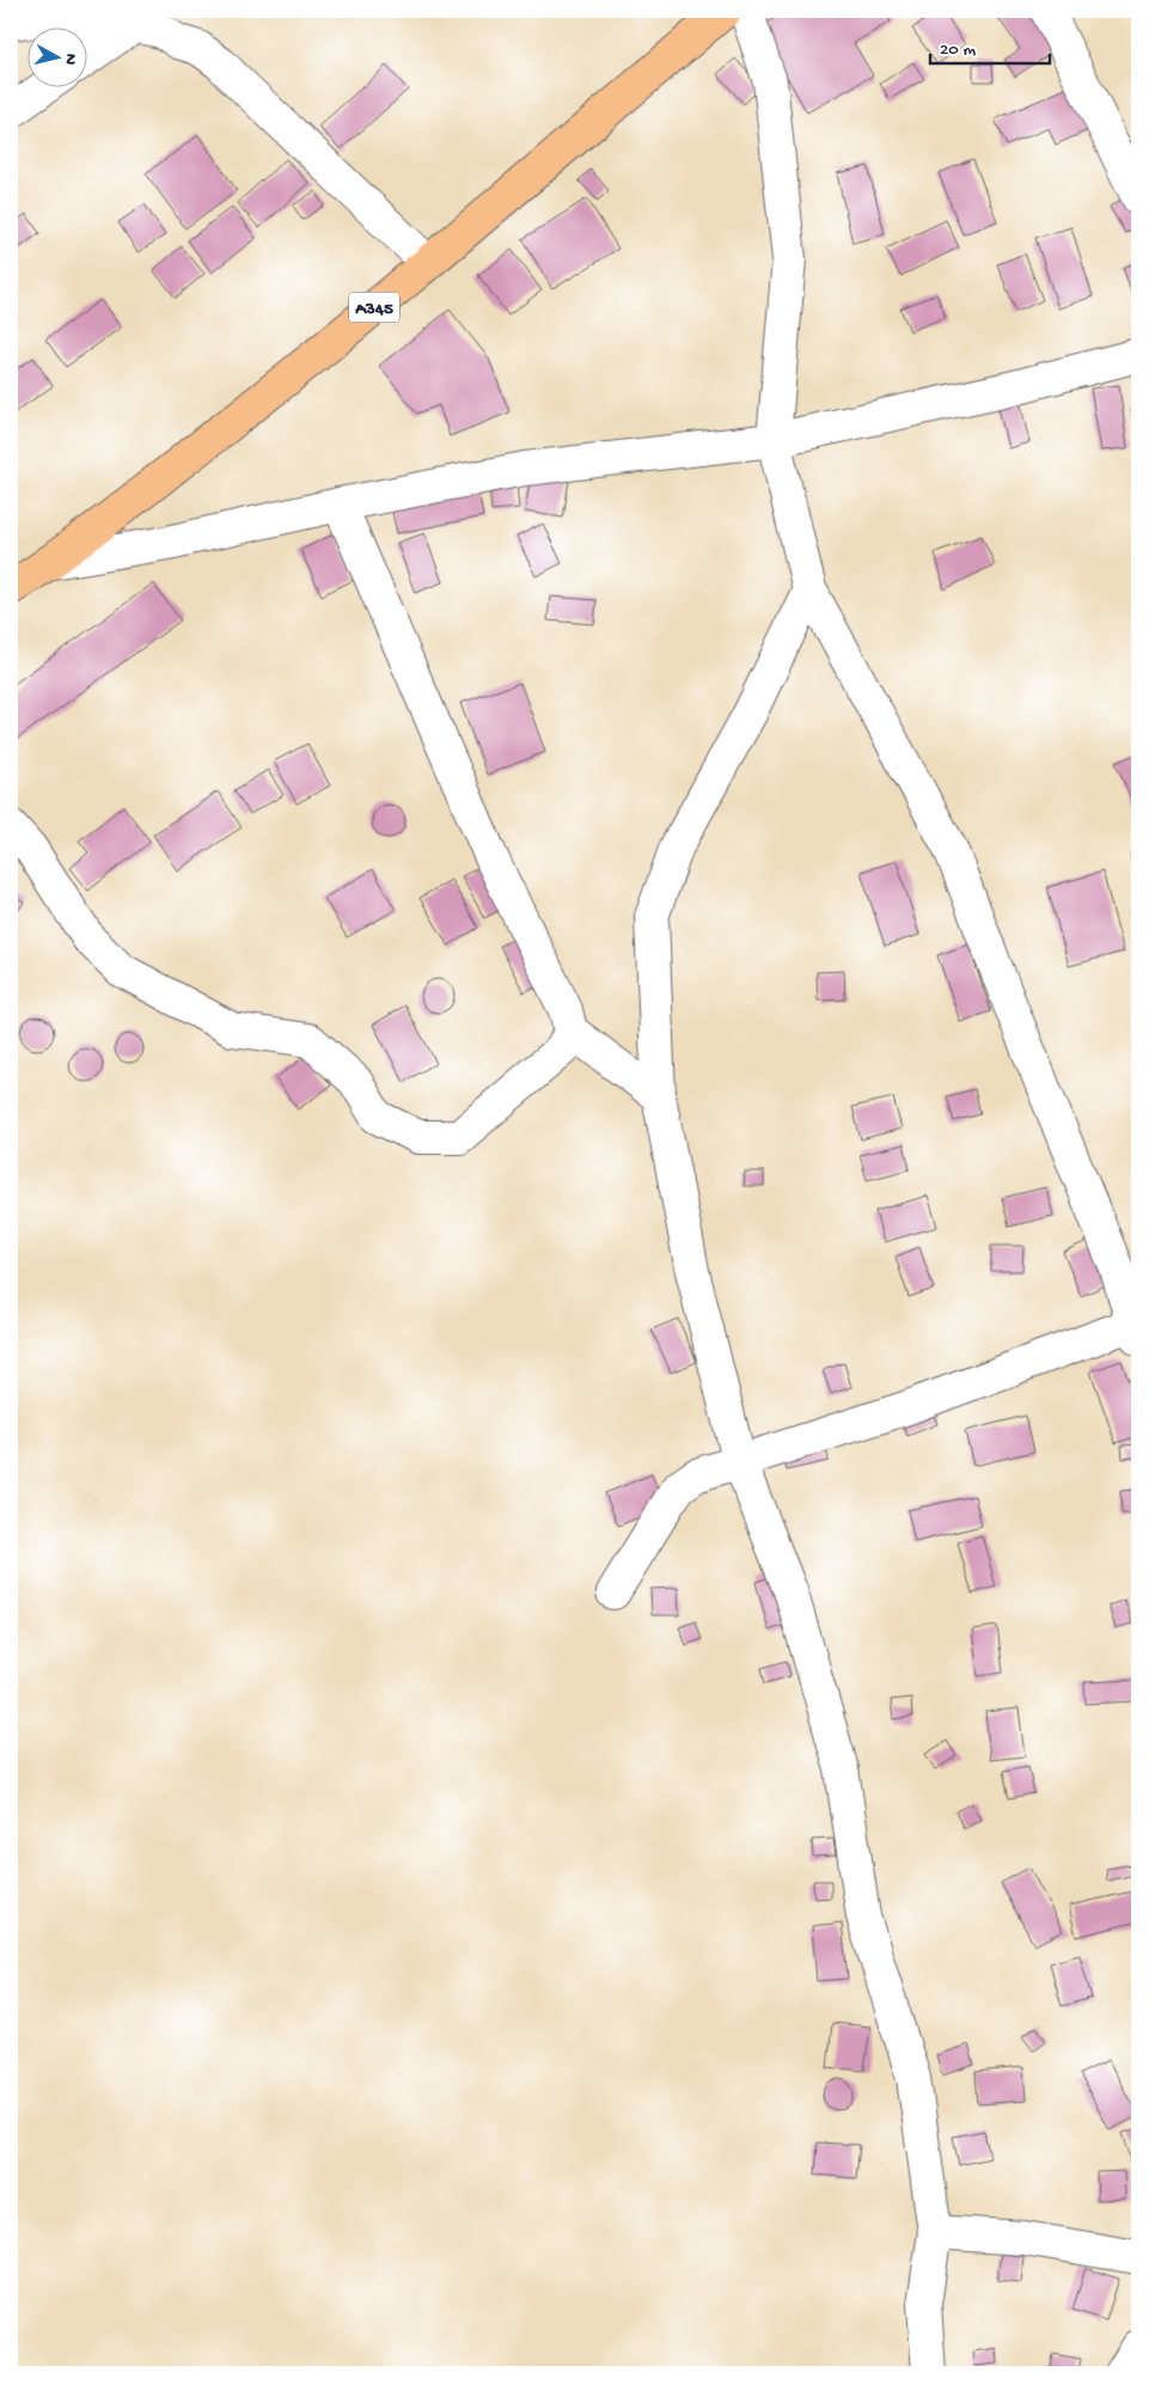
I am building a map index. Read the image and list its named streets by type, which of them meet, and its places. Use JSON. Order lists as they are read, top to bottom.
{
  "streets": {
    "highway": ["A345"]
  },
  "scale_bar": "20 m",
  "north": "right"
}
